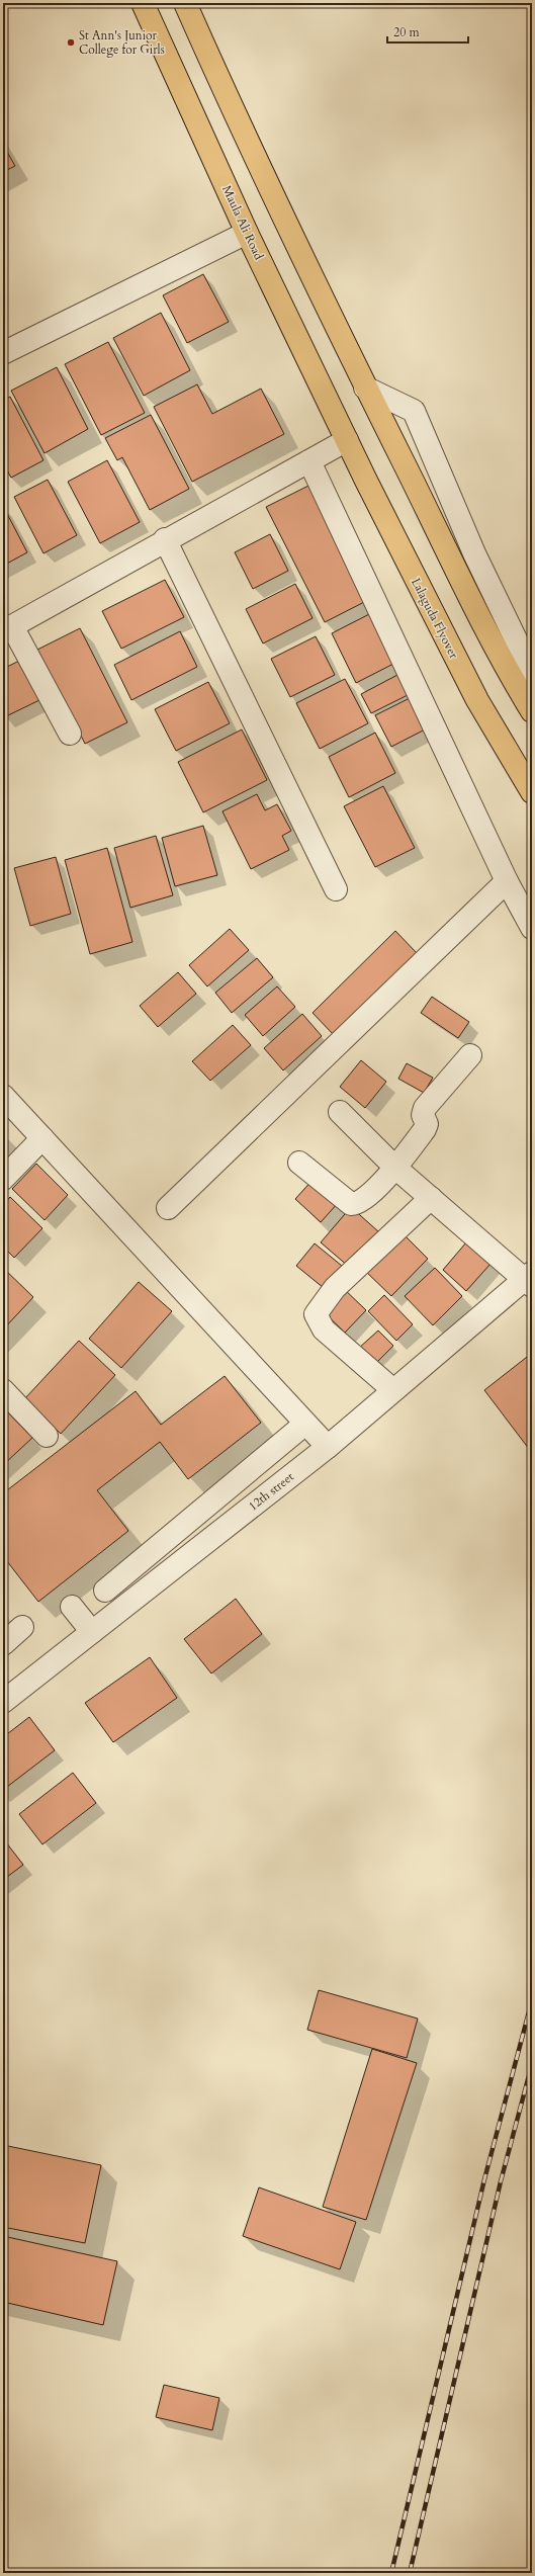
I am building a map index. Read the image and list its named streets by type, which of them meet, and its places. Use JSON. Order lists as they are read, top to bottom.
{
  "streets": {
    "main road": ["Maula Ali Road", "Lalaguda Flyover"],
    "street": ["12th street"]
  },
  "crossings": [
    ["Maula Ali Road", "Lalaguda Flyover"]
  ],
  "places": ["St Ann's Junior College for Girls"],
  "scale_bar": "20 m"
}
